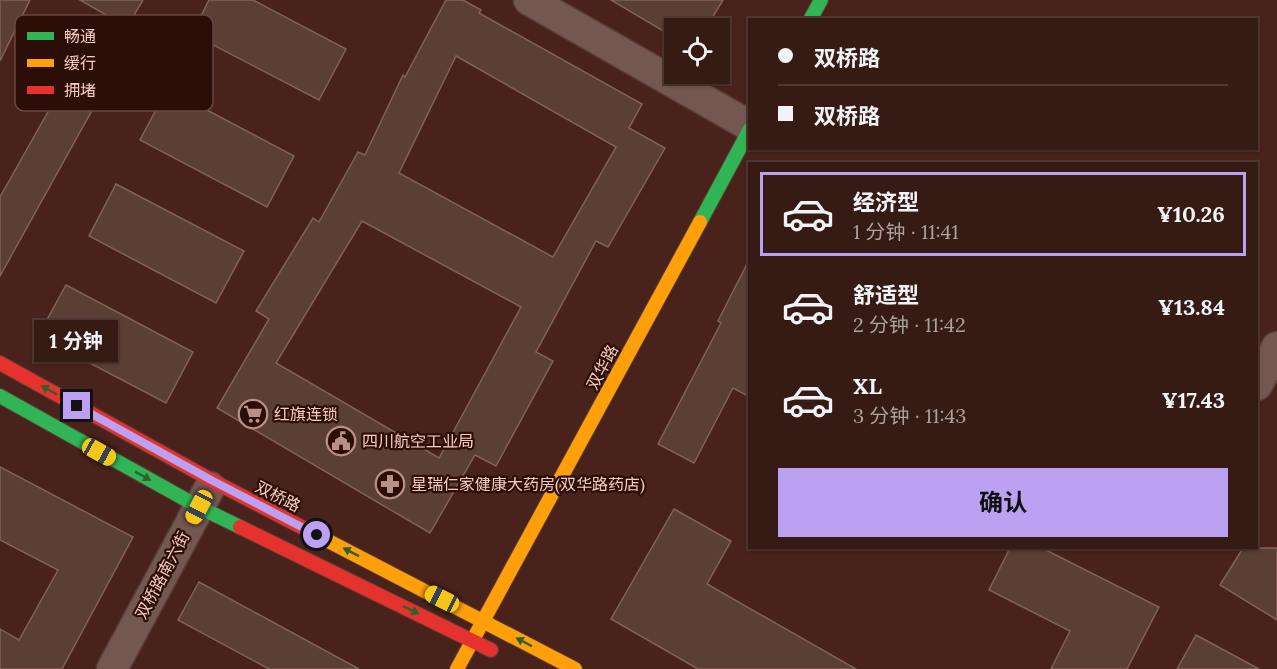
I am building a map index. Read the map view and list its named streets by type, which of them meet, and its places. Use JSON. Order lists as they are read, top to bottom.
{
  "streets": {
    "main road": ["双华路", "双桥路"],
    "street": ["双桥路南六街"]
  },
  "crossings": [
    ["双华路", "双桥路"],
    ["双桥路", "双桥路南六街"]
  ],
  "places": {
    "supermarket": ["红旗连锁"],
    "public building": ["四川航空工业局"],
    "pharmacy": ["星瑞仁家健康大药房(双华路药店)"]
  },
  "legend": ["畅通", "缓行", "拥堵"],
  "page": {
    "banner": ["双桥路", "双桥路"],
    "list": [
      {
        "name": "经济型",
        "note": "1 分钟 · 11:41",
        "value": "¥10.26"
      },
      {
        "name": "舒适型",
        "note": "2 分钟 · 11:42",
        "value": "¥13.84"
      },
      {
        "name": "XL",
        "note": "3 分钟 · 11:43",
        "value": "¥17.43"
      }
    ],
    "bubble": "1 分钟",
    "buttons": "确认"
  }
}
